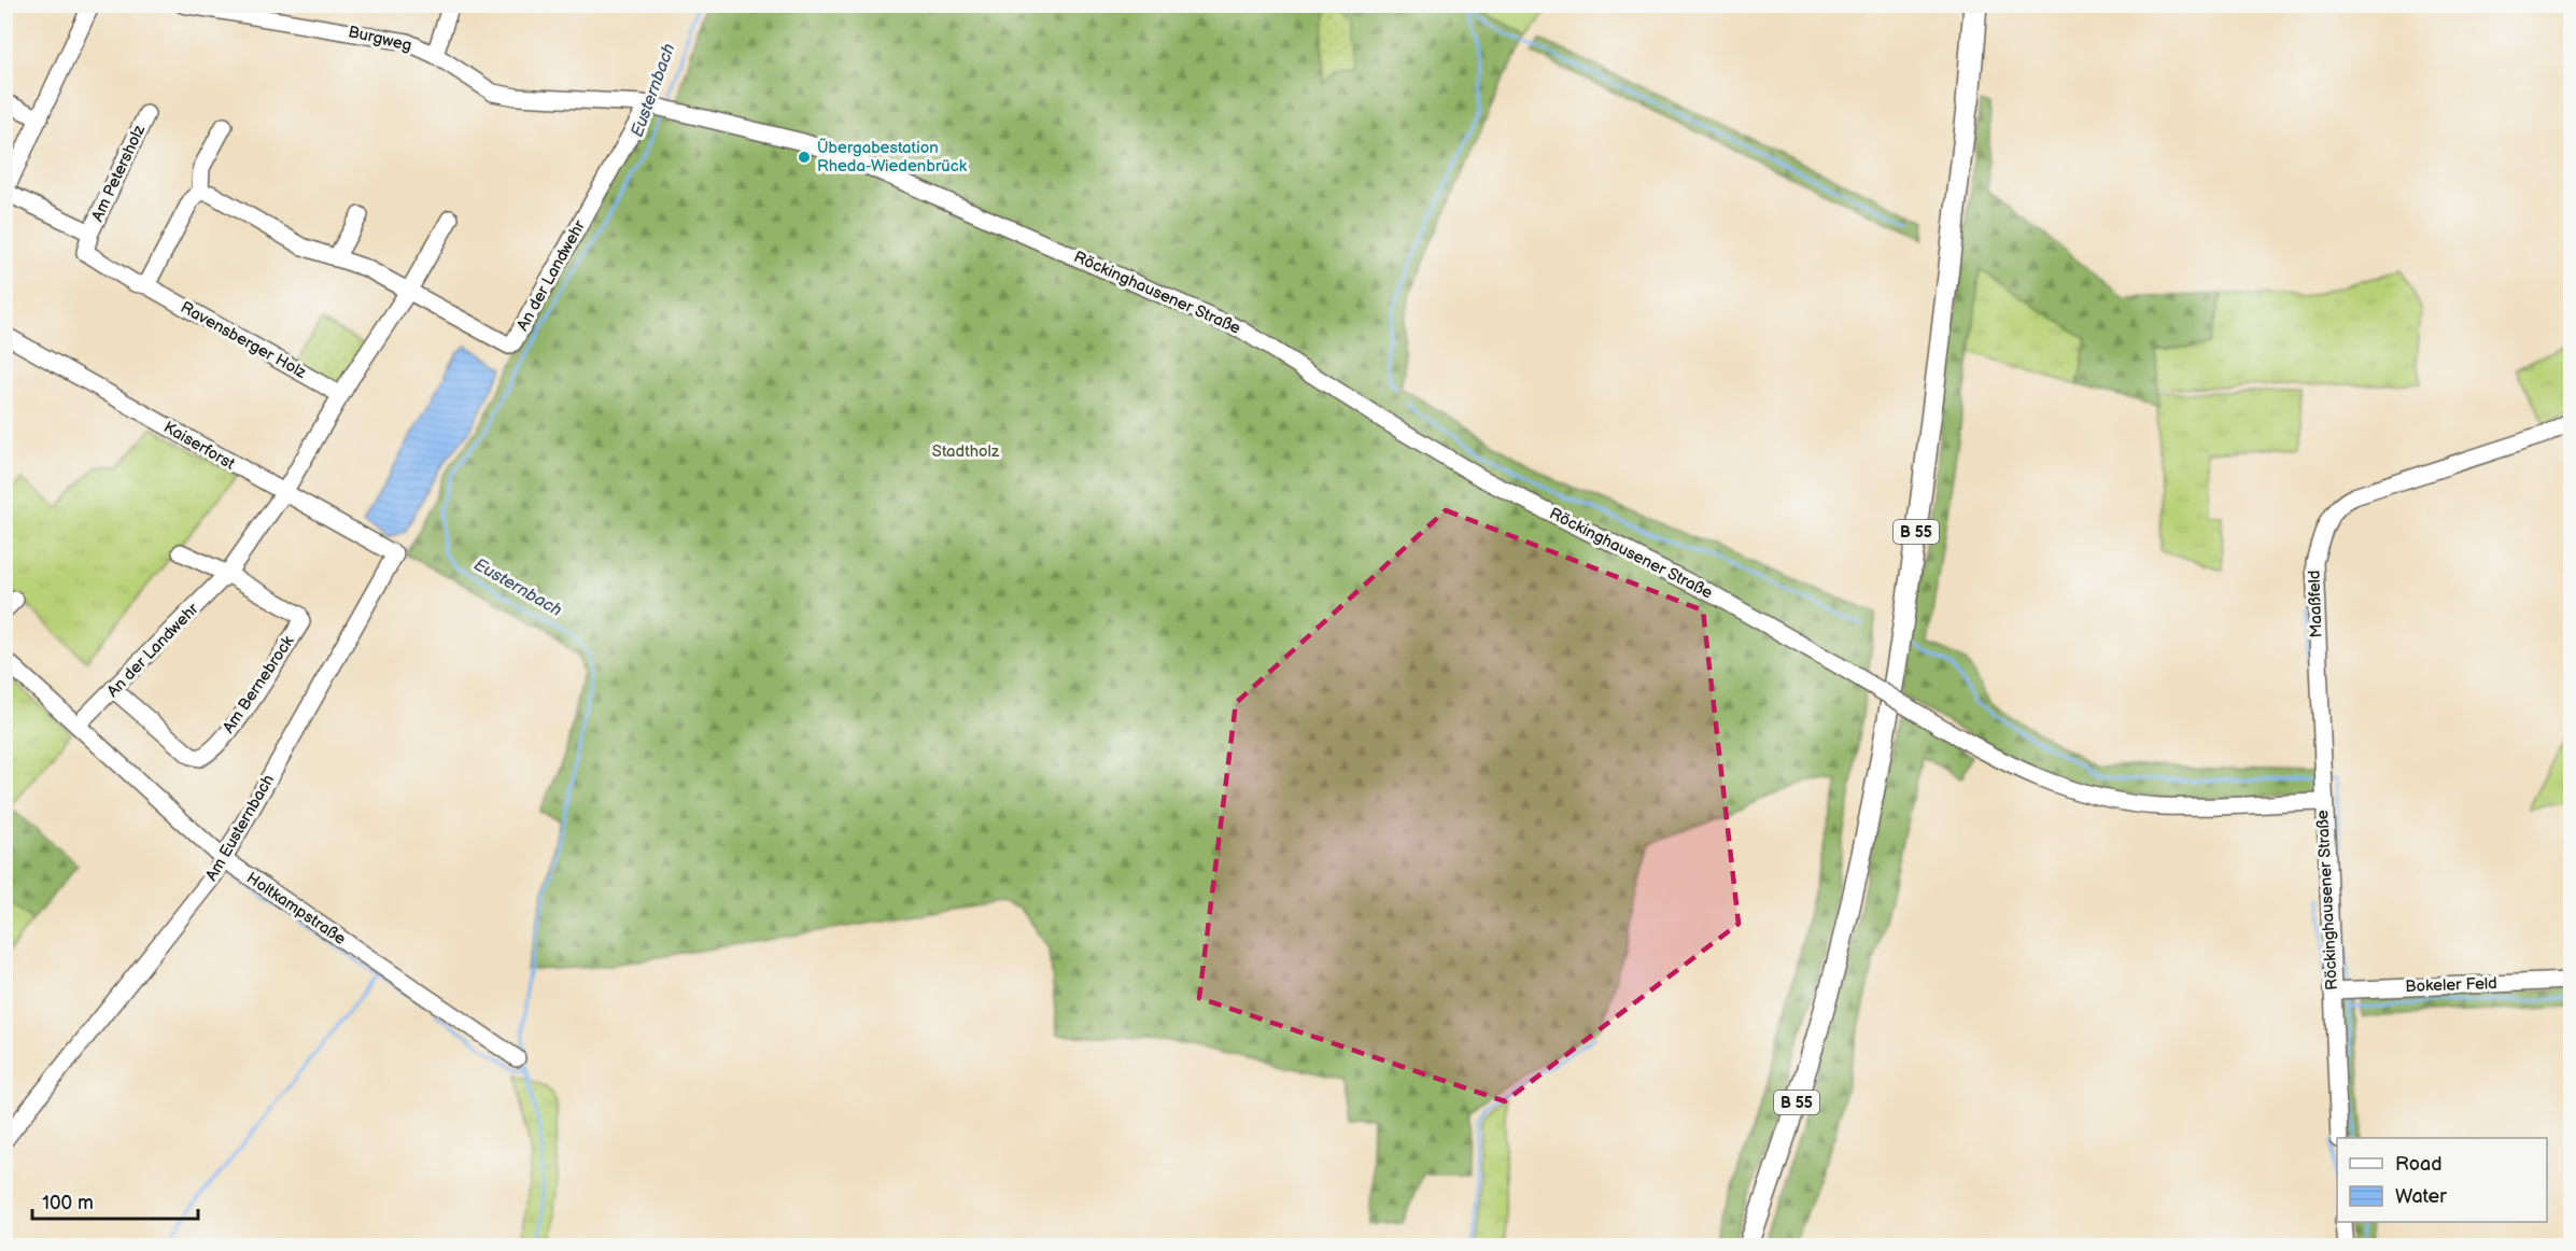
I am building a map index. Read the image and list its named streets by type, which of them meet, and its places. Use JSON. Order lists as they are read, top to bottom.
{
  "streets": {
    "highway": ["B 55"],
    "street": [
      "Burgweg",
      "Am Petersholz",
      "An der Landwehr",
      "Röckinghausener Straße",
      "Ravensberger Holz",
      "Kaiserforst",
      "Maaßfeld",
      "Am Bernebrock",
      "Am Eusternbach",
      "Holtkampstraße",
      "Bokeler Feld"
    ]
  },
  "crossings": [
    ["Burgweg", "An der Landwehr"],
    ["Burgweg", "Röckinghausener Straße"],
    ["Am Petersholz", "Ravensberger Holz"],
    ["An der Landwehr", "Röckinghausener Straße"],
    ["An der Landwehr", "Ravensberger Holz"],
    ["An der Landwehr", "Kaiserforst"],
    ["An der Landwehr", "Am Bernebrock"],
    ["An der Landwehr", "Holtkampstraße"],
    ["Röckinghausener Straße", "Maaßfeld"],
    ["Röckinghausener Straße", "Bokeler Feld"],
    ["Kaiserforst", "Am Eusternbach"],
    ["Am Eusternbach", "Holtkampstraße"]
  ],
  "water": ["Eusternbach"],
  "parks": ["Stadtholz"],
  "places": ["Übergabestation Rheda-Wiedenbrück"],
  "legend": ["Road", "Water"],
  "scale_bar": "100 m"
}
